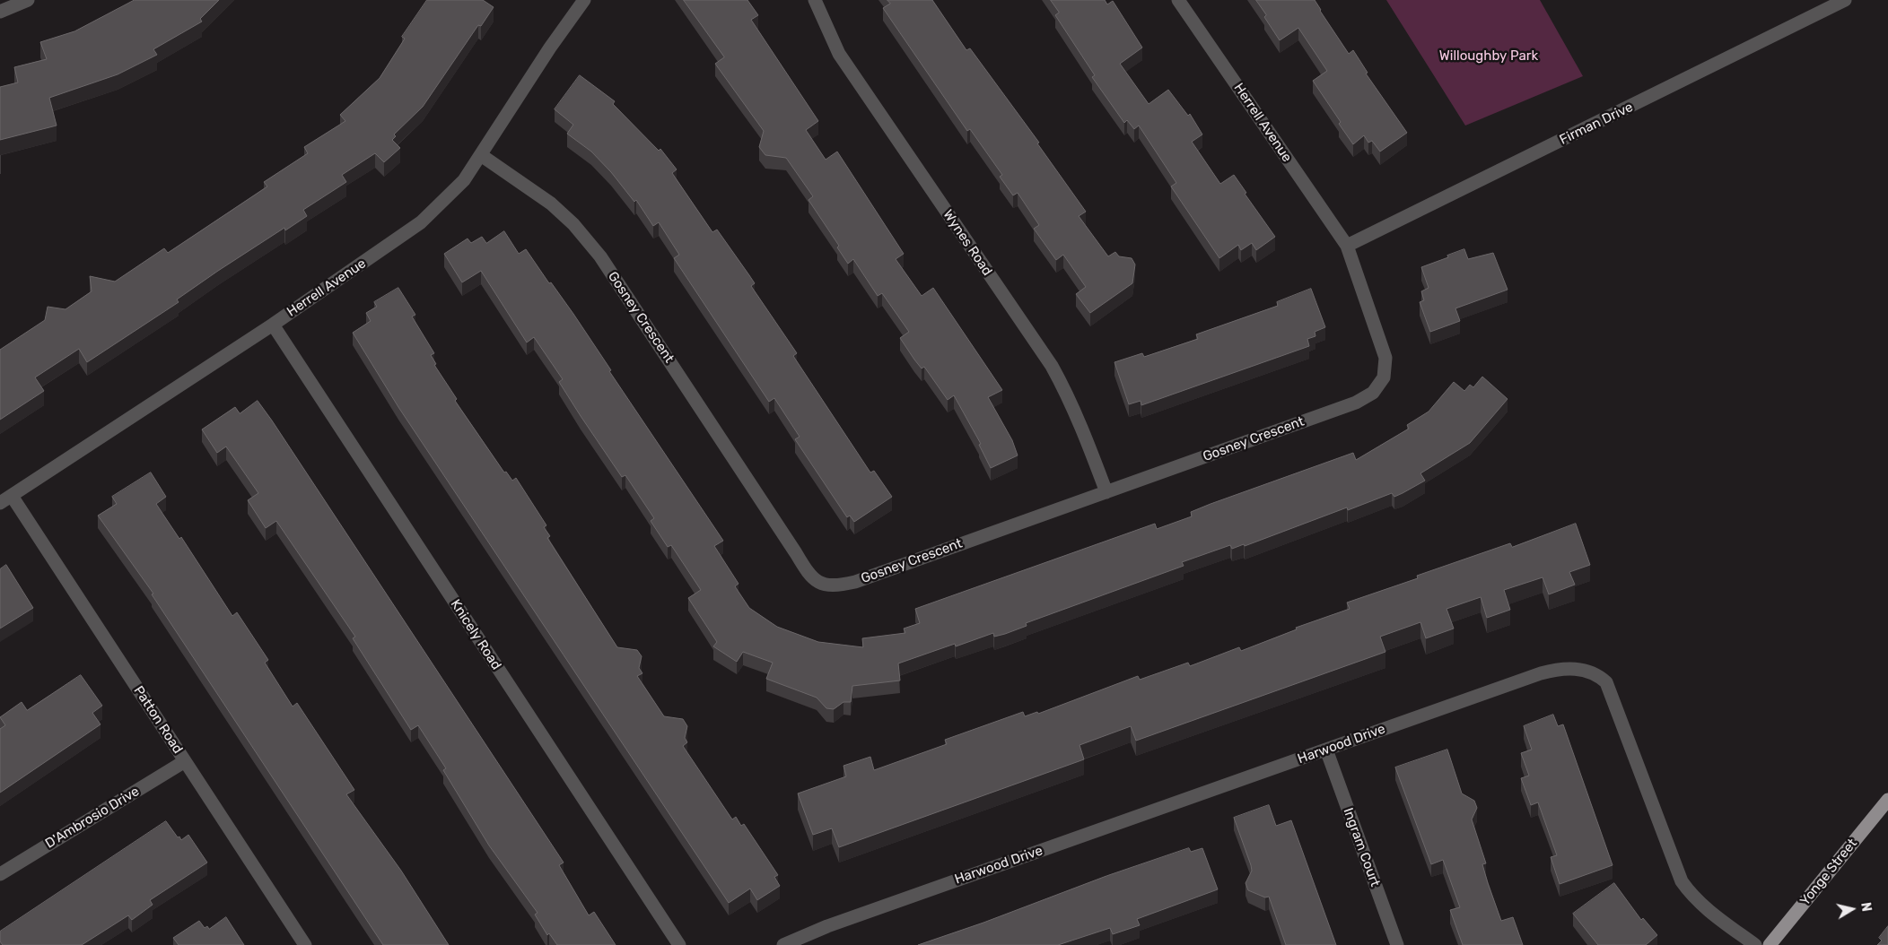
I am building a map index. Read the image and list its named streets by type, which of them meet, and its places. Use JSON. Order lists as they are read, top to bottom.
{
  "streets": {
    "main road": ["Yonge Street"],
    "street": [
      "Herrell Avenue",
      "Firman Drive",
      "Wynes Road",
      "Gosney Crescent",
      "Knicely Road",
      "Patton Road",
      "Harwood Drive",
      "D'Ambrosio Drive",
      "Ingram Court"
    ]
  },
  "crossings": [
    ["Herrell Avenue", "Firman Drive"],
    ["Herrell Avenue", "Gosney Crescent"],
    ["Herrell Avenue", "Knicely Road"],
    ["Herrell Avenue", "Patton Road"],
    ["Firman Drive", "Gosney Crescent"],
    ["Wynes Road", "Gosney Crescent"],
    ["Patton Road", "D'Ambrosio Drive"],
    ["Harwood Drive", "Ingram Court"]
  ],
  "parks": ["Willoughby Park"],
  "north": "right"
}
